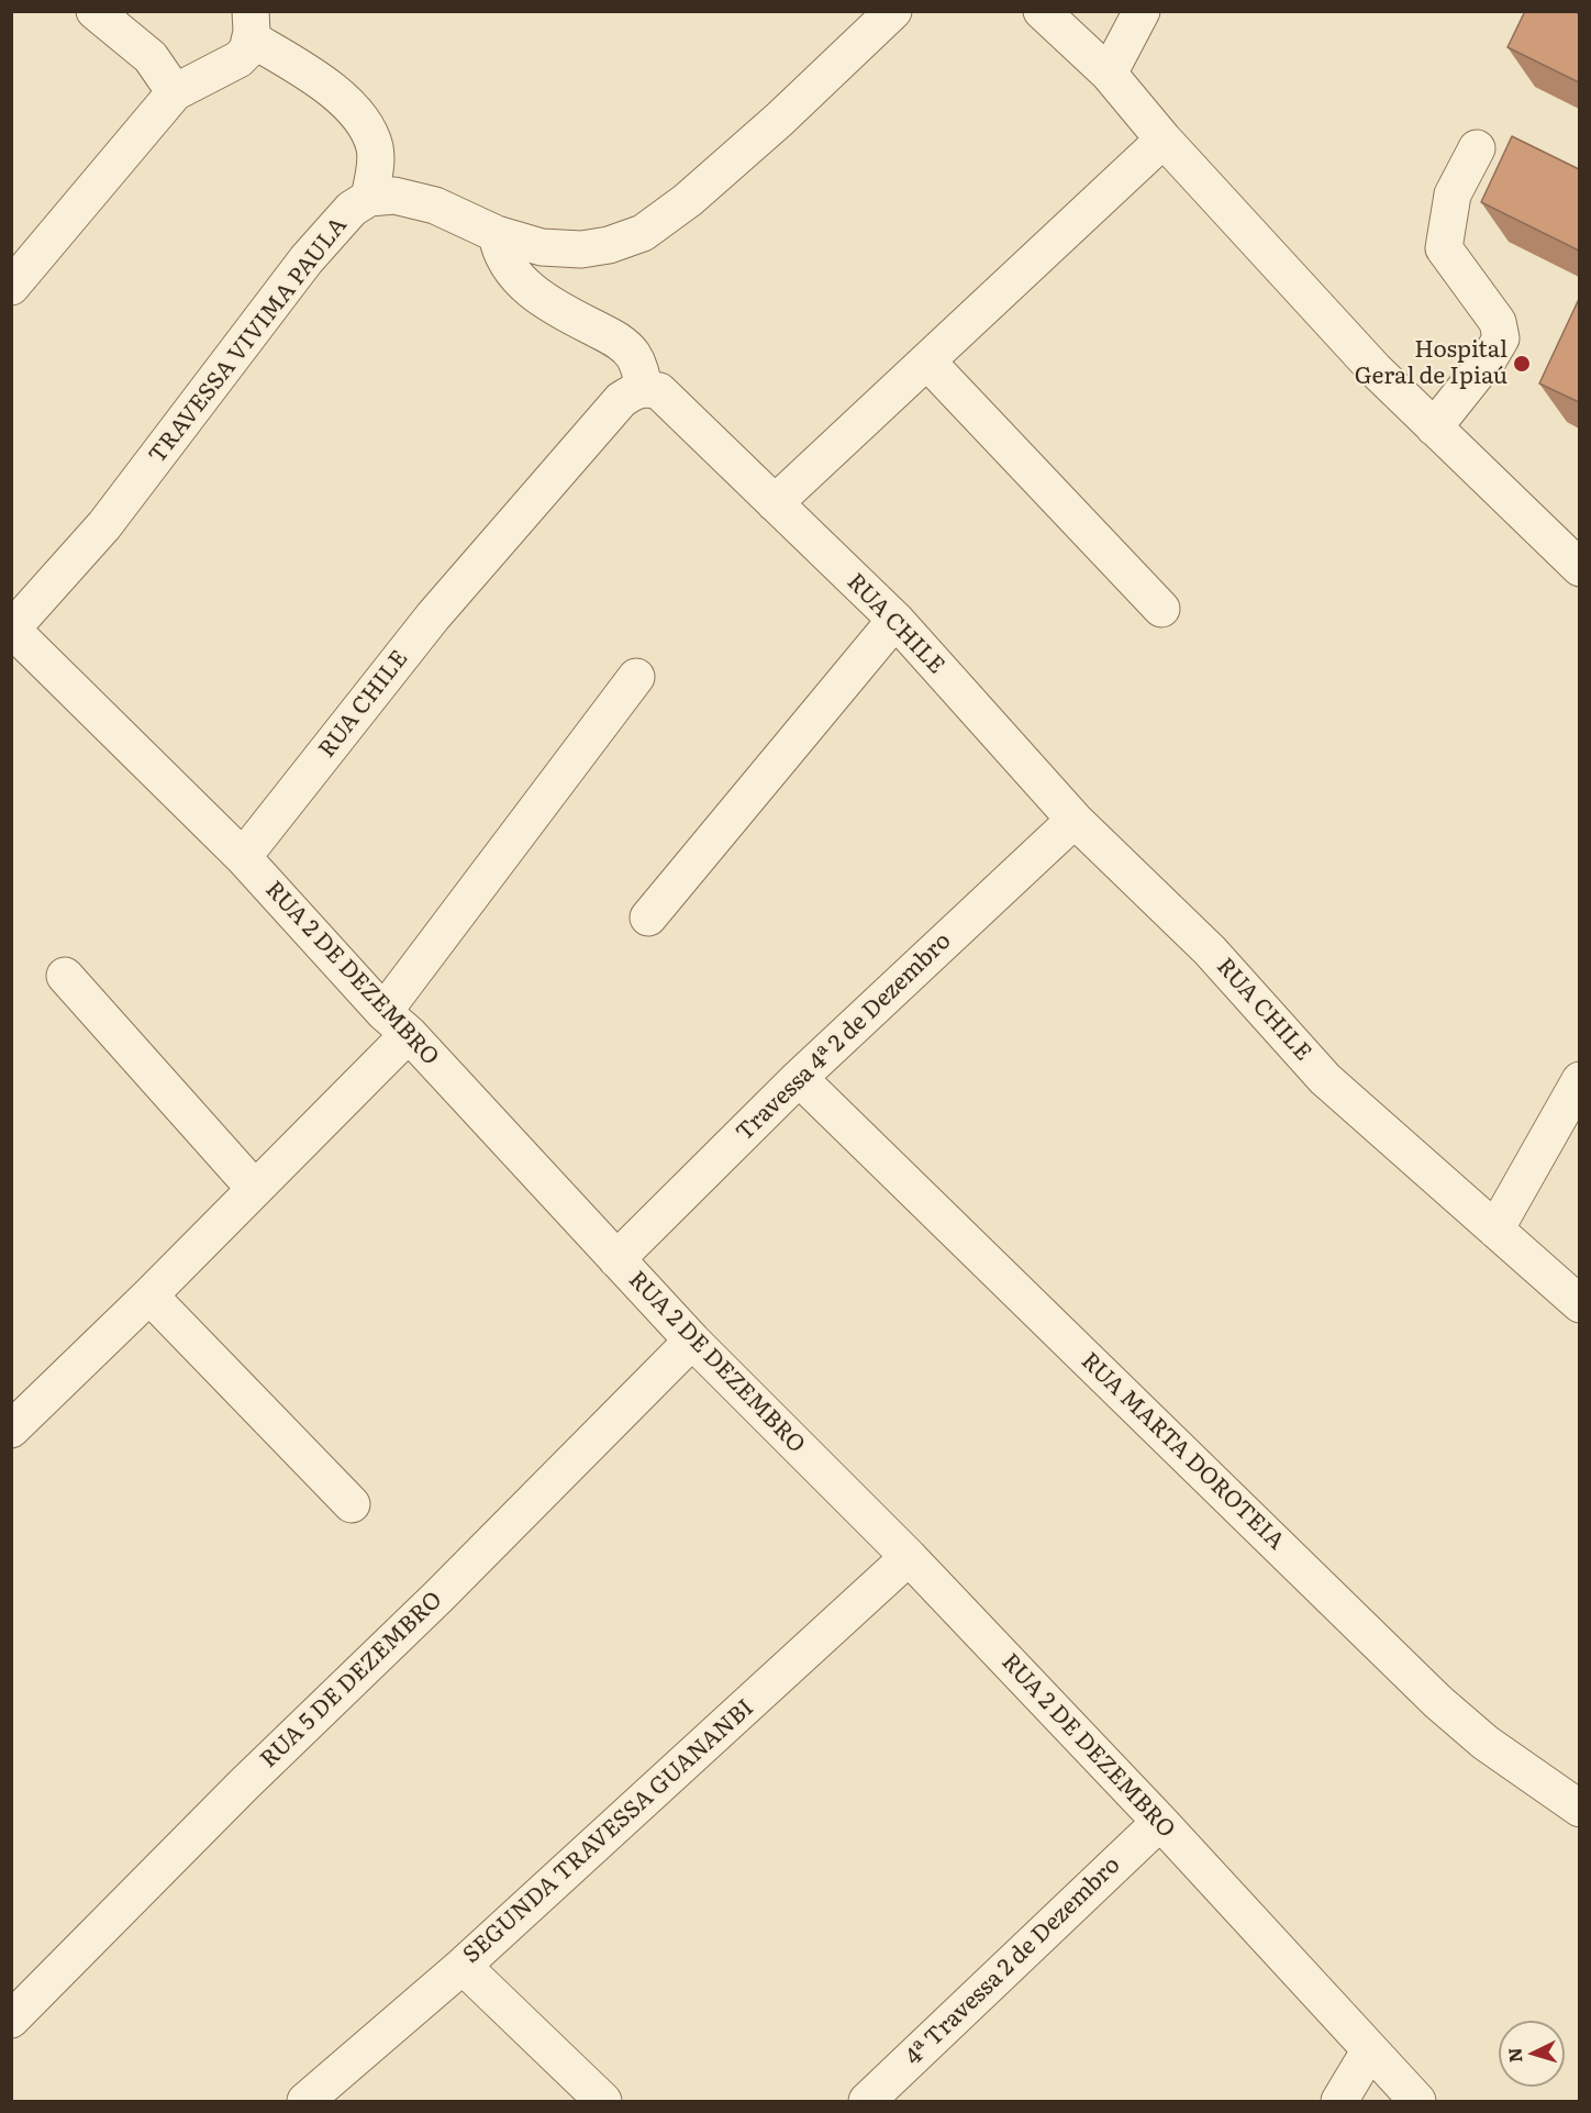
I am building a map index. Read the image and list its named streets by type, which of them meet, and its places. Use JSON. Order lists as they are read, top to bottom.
{
  "streets": {
    "street": [
      "TRAVESSA VIVIMA PAULA",
      "RUA CHILE",
      "RUA 2 DE DEZEMBRO",
      "Travessa 4ª 2 de Dezembro",
      "RUA MARTA DOROTEIA",
      "RUA 5 DE DEZEMBRO",
      "SEGUNDA TRAVESSA GUANANBI",
      "4ª Travessa 2 de Dezembro"
    ]
  },
  "crossings": [
    ["TRAVESSA VIVIMA PAULA", "RUA 2 DE DEZEMBRO"],
    ["RUA CHILE", "RUA 2 DE DEZEMBRO"],
    ["RUA CHILE", "Travessa 4ª 2 de Dezembro"],
    ["RUA 2 DE DEZEMBRO", "Travessa 4ª 2 de Dezembro"],
    ["RUA 2 DE DEZEMBRO", "RUA 5 DE DEZEMBRO"],
    ["RUA 2 DE DEZEMBRO", "SEGUNDA TRAVESSA GUANANBI"],
    ["RUA 2 DE DEZEMBRO", "4ª Travessa 2 de Dezembro"],
    ["Travessa 4ª 2 de Dezembro", "RUA MARTA DOROTEIA"]
  ],
  "places": ["Hospital Geral de Ipiaú"],
  "north": "left"
}
